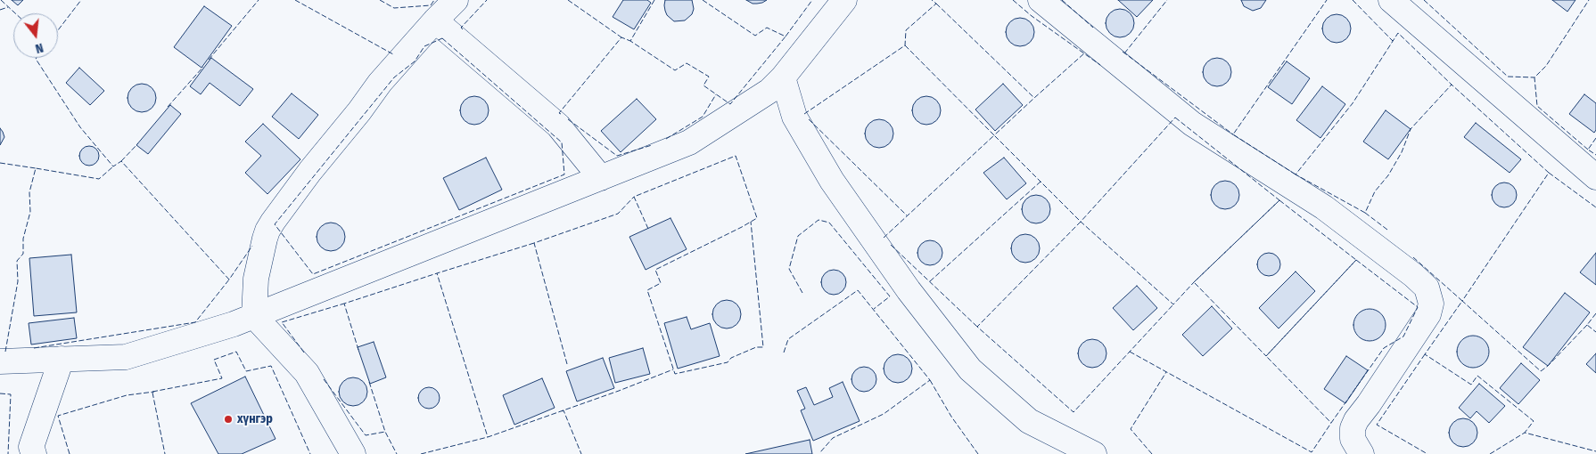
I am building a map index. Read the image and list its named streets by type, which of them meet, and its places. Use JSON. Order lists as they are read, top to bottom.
{
  "places": ["хүнгэр"],
  "north": "bottom"
}
